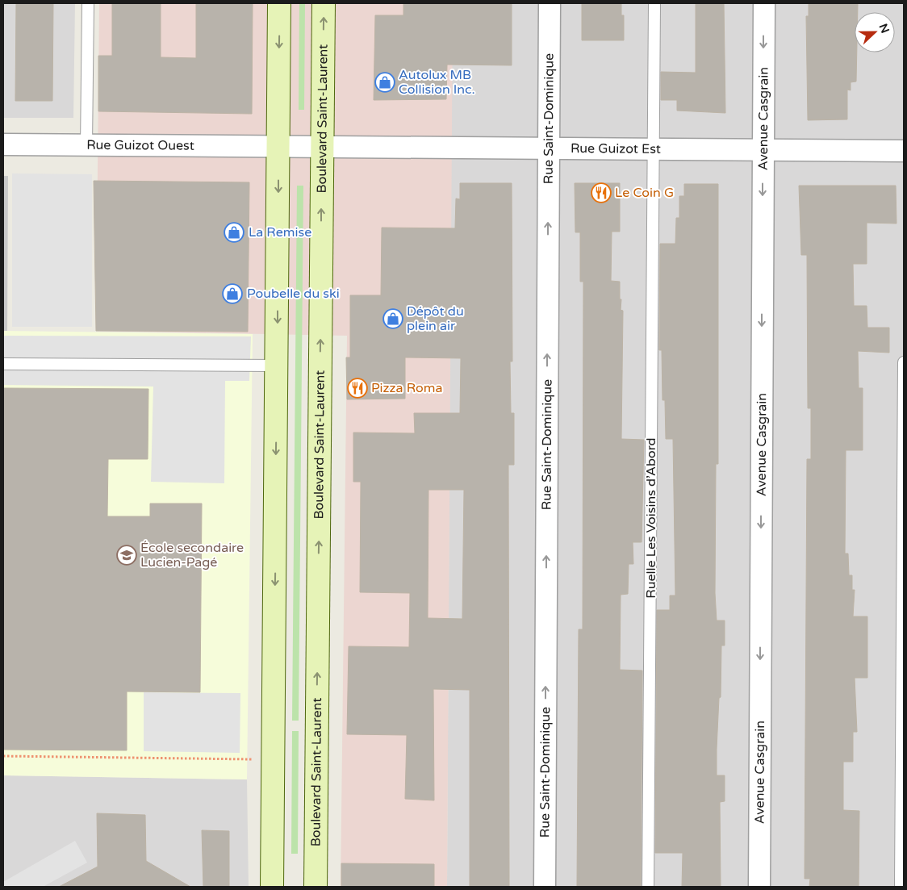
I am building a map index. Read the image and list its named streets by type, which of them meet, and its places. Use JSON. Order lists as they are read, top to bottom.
{
  "streets": {
    "main road": ["Boulevard Saint-Laurent"],
    "street": [
      "Rue Saint-Dominique",
      "Avenue Casgrain",
      "Rue Guizot Ouest",
      "Rue Guizot Est"
    ],
    "lane": ["Ruelle Les Voisins d’Abord"]
  },
  "crossings": [
    ["Boulevard Saint-Laurent", "Rue Guizot Est"],
    ["Rue Saint-Dominique", "Rue Guizot Est"],
    ["Avenue Casgrain", "Rue Guizot Est"],
    ["Rue Guizot Ouest", "Rue Guizot Est"],
    ["Rue Guizot Est", "Ruelle Les Voisins d’Abord"]
  ],
  "one_way": ["Rue Saint-Dominique", "Avenue Casgrain"],
  "places": {
    "shop": [
      "Autolux MB Collision Inc.",
      "La Remise",
      "Poubelle du ski",
      "Dépôt du plein air"
    ],
    "restaurant": ["Le Coin G", "Pizza Roma"],
    "school or university": ["École secondaire Lucien-Pagé"]
  },
  "north": "right"
}
